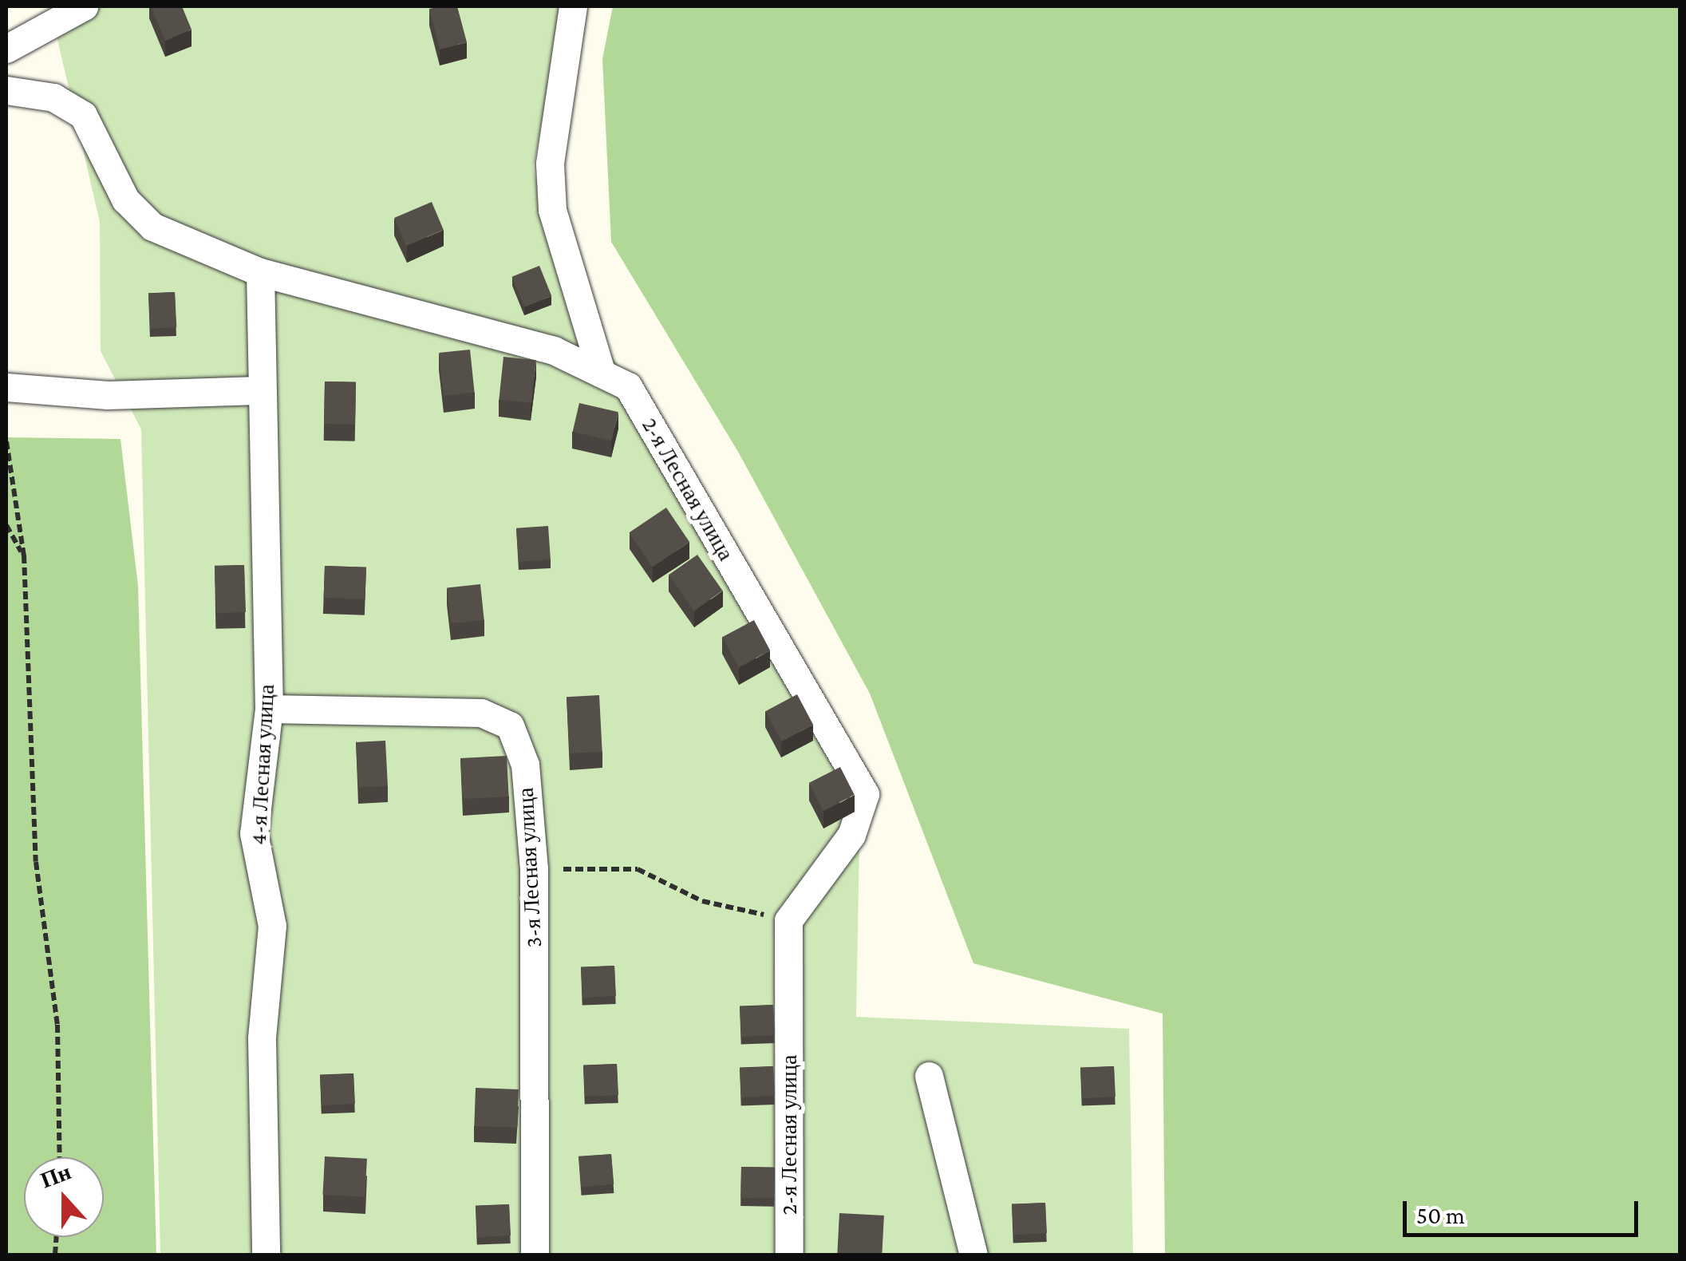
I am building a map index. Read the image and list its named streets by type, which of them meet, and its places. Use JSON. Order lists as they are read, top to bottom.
{
  "streets": {
    "street": ["2-я Лесная улица", "4-я Лесная улица", "3-я Лесная улица"]
  },
  "crossings": [
    ["2-я Лесная улица", "4-я Лесная улица"],
    ["4-я Лесная улица", "3-я Лесная улица"]
  ],
  "scale_bar": "50 m",
  "north": "top"
}
